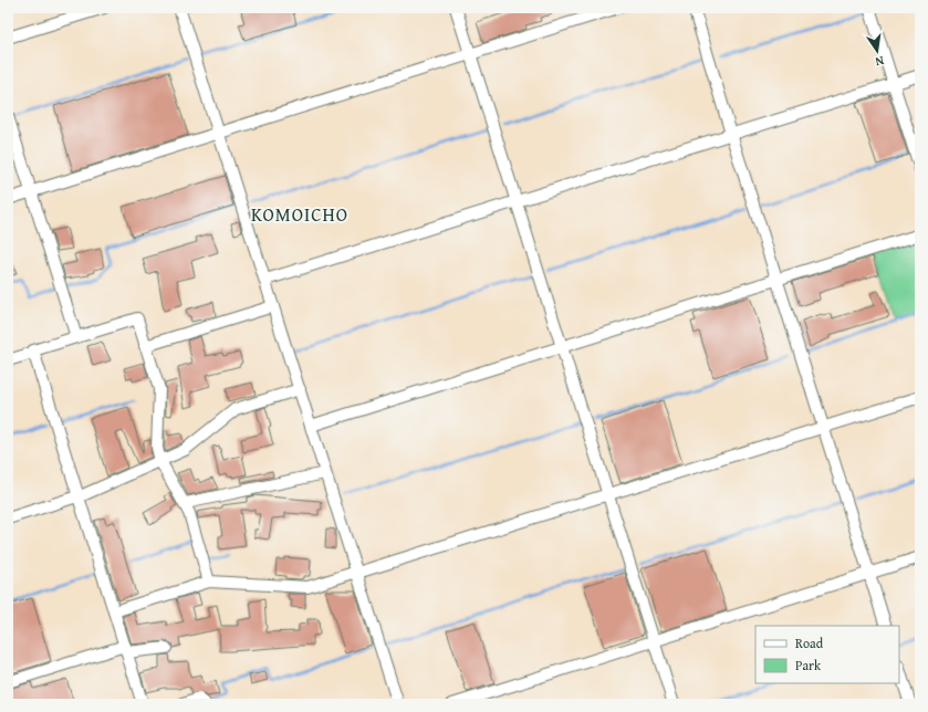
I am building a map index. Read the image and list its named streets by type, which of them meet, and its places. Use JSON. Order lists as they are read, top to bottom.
{
  "districts": ["KOMOICHO"],
  "legend": ["Road", "Park"],
  "north": "bottom"
}
